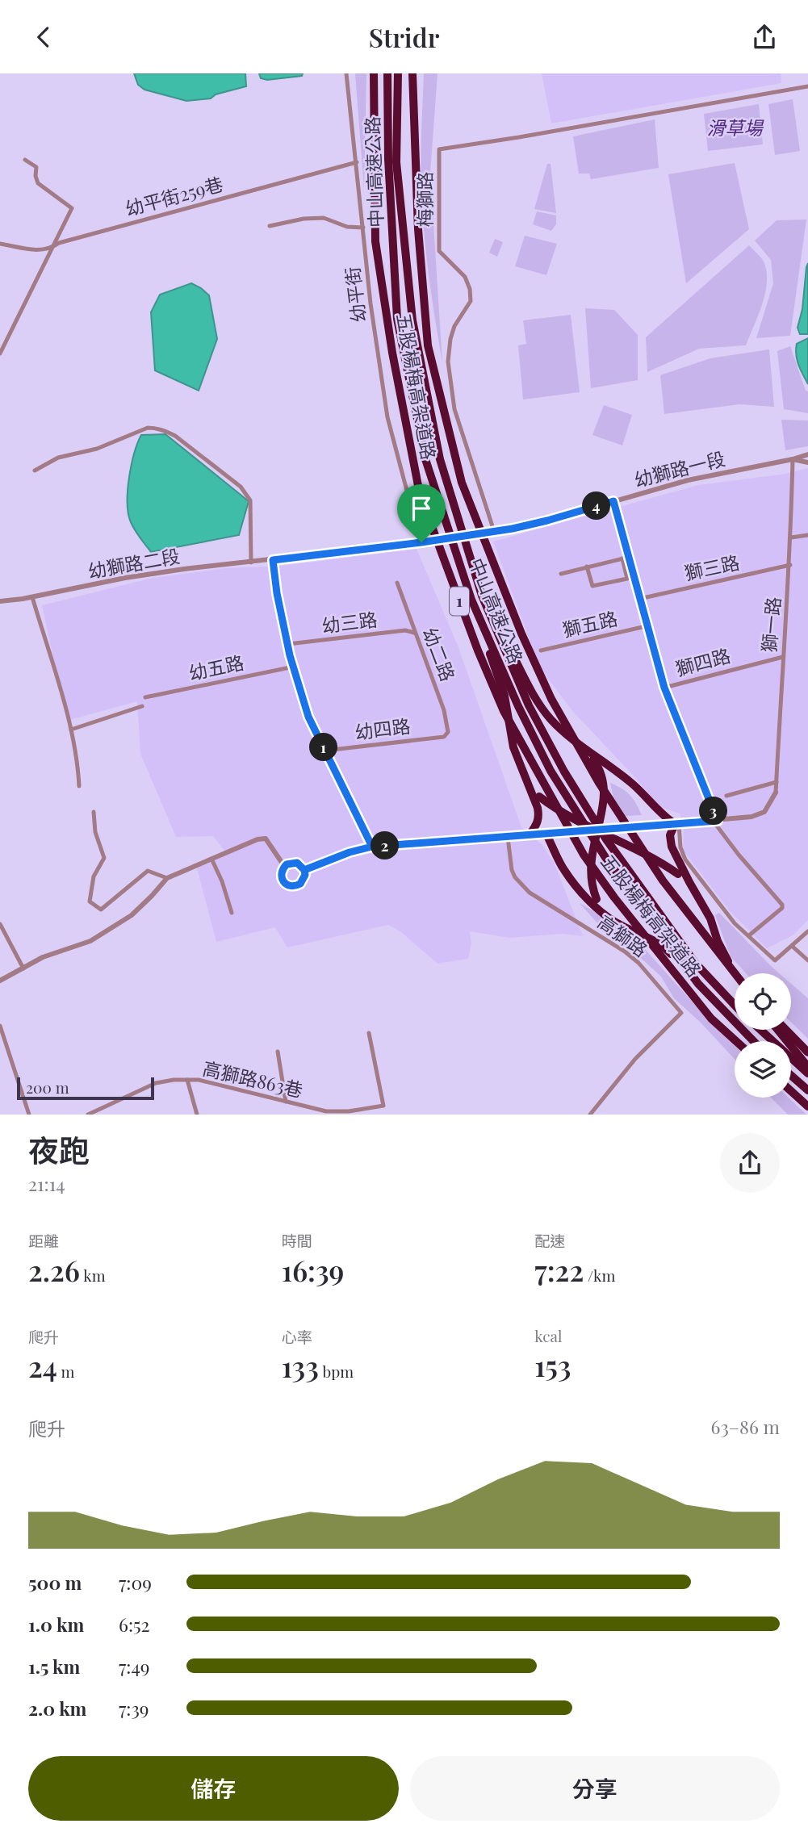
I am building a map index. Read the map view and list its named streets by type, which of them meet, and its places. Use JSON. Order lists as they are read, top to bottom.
{
  "streets": {
    "highway": ["中山高速公路", "五股楊梅高架道路", "1"],
    "street": [
      "幼平街259巷",
      "梅獅路",
      "幼平街",
      "幼獅路一段",
      "幼獅路二段",
      "獅三路",
      "幼三路",
      "獅五路",
      "獅一路",
      "幼二路",
      "獅四路",
      "幼五路",
      "幼四路",
      "高獅路",
      "高獅路863巷"
    ]
  },
  "crossings": [
    ["幼平街259巷", "幼平街"],
    ["梅獅路", "幼獅路一段"],
    ["幼平街", "幼獅路一段"],
    ["幼獅路一段", "幼獅路二段"],
    ["幼獅路一段", "獅一路"],
    ["獅三路", "獅一路"],
    ["幼三路", "幼二路"],
    ["獅一路", "獅四路"],
    ["幼二路", "幼四路"]
  ],
  "parks": ["滑草場"],
  "scale_bar": "200 m",
  "page": {
    "header": "Stridr",
    "pins": [
      "4",
      "1",
      "3",
      "2"
    ],
    "scale": "200 m",
    "heading": ["夜跑", "21:14"],
    "stats": [
      ["距離", "2.26 km"],
      ["時間", "16:39"],
      ["配速", "7:22 /km"],
      ["爬升", "24 m"],
      ["心率", "133 bpm"],
      ["kcal", "153"]
    ],
    "chart": ["爬升", "63–86 m"],
    "list": [
      {
        "name": "500 m",
        "note": "7:09"
      },
      {
        "name": "1.0 km",
        "note": "6:52"
      },
      {
        "name": "1.5 km",
        "note": "7:49"
      },
      {
        "name": "2.0 km",
        "note": "7:39"
      }
    ],
    "buttons": ["儲存", "分享"]
  }
}
